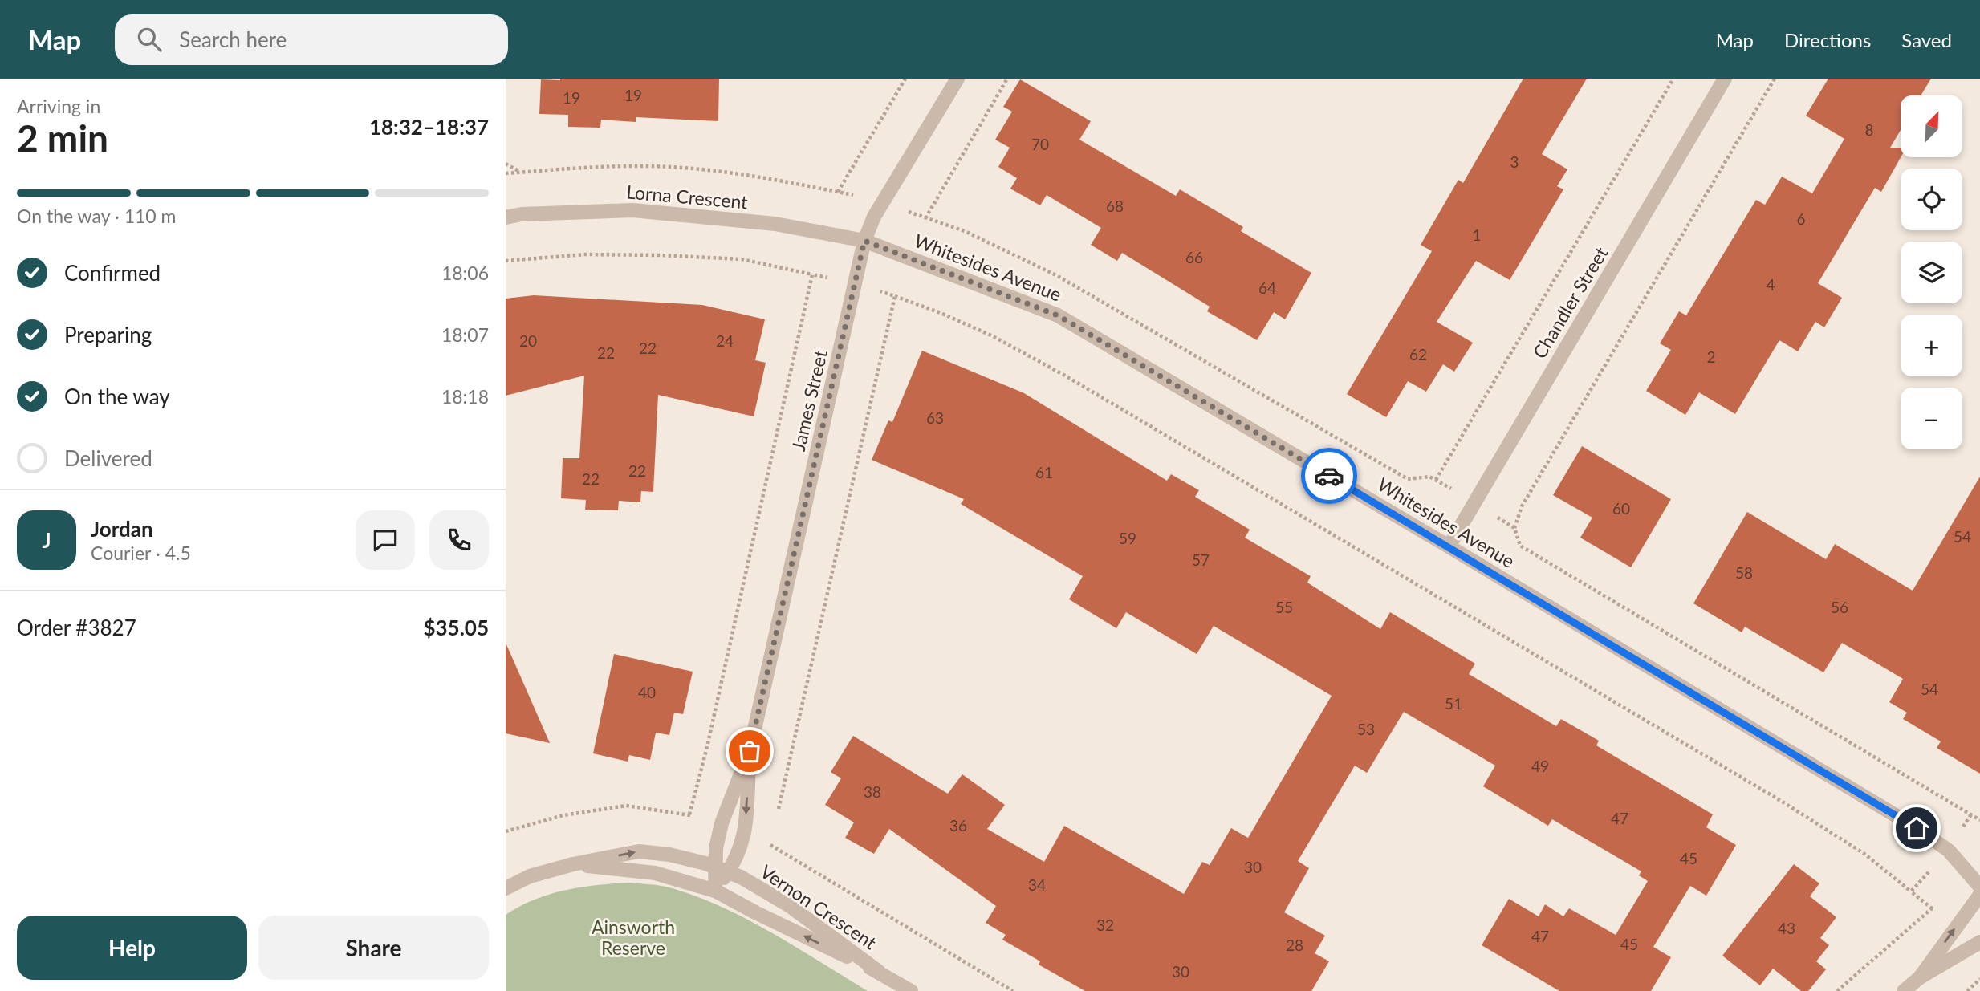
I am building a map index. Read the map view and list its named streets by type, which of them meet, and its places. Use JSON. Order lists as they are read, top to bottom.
{
  "streets": {
    "street": [
      "Lorna Crescent",
      "Whitesides Avenue",
      "Chandler Street",
      "James Street",
      "Vernon Crescent"
    ]
  },
  "crossings": [
    ["Lorna Crescent", "Whitesides Avenue"],
    ["Lorna Crescent", "James Street"],
    ["Whitesides Avenue", "Chandler Street"],
    ["Whitesides Avenue", "James Street"],
    ["James Street", "Vernon Crescent"]
  ],
  "parks": ["Ainsworth Reserve"],
  "house_numbers": [
    "19",
    "19",
    "8",
    "70",
    "3",
    "68",
    "6",
    "1",
    "66",
    "4",
    "64",
    "20",
    "24",
    "22",
    "22",
    "62",
    "2",
    "63",
    "22",
    "61",
    "22",
    "60",
    "54",
    "59",
    "57",
    "58",
    "55",
    "56",
    "54",
    "40",
    "51",
    "53",
    "49",
    "38",
    "47",
    "36",
    "45",
    "30",
    "34",
    "32",
    "43",
    "47",
    "45",
    "28",
    "30"
  ],
  "north": "top right",
  "page": {
    "header": "Map",
    "search": "Search here",
    "nav": ["Map", "Directions", "Saved"],
    "heading": ["2 min", "Arriving in", "18:32–18:37"],
    "panel": [
      "Jordan",
      "Courier · 4.5",
      "Order #3827",
      "$35.05"
    ],
    "map_buttons": ["+", "−"],
    "bar": "On the way · 110 m",
    "list": [
      ["Confirmed", "18:06"],
      ["Preparing", "18:07"],
      ["On the way", "18:18"],
      "Delivered"
    ],
    "round": "J",
    "buttons": ["Help", "Share"]
  }
}
